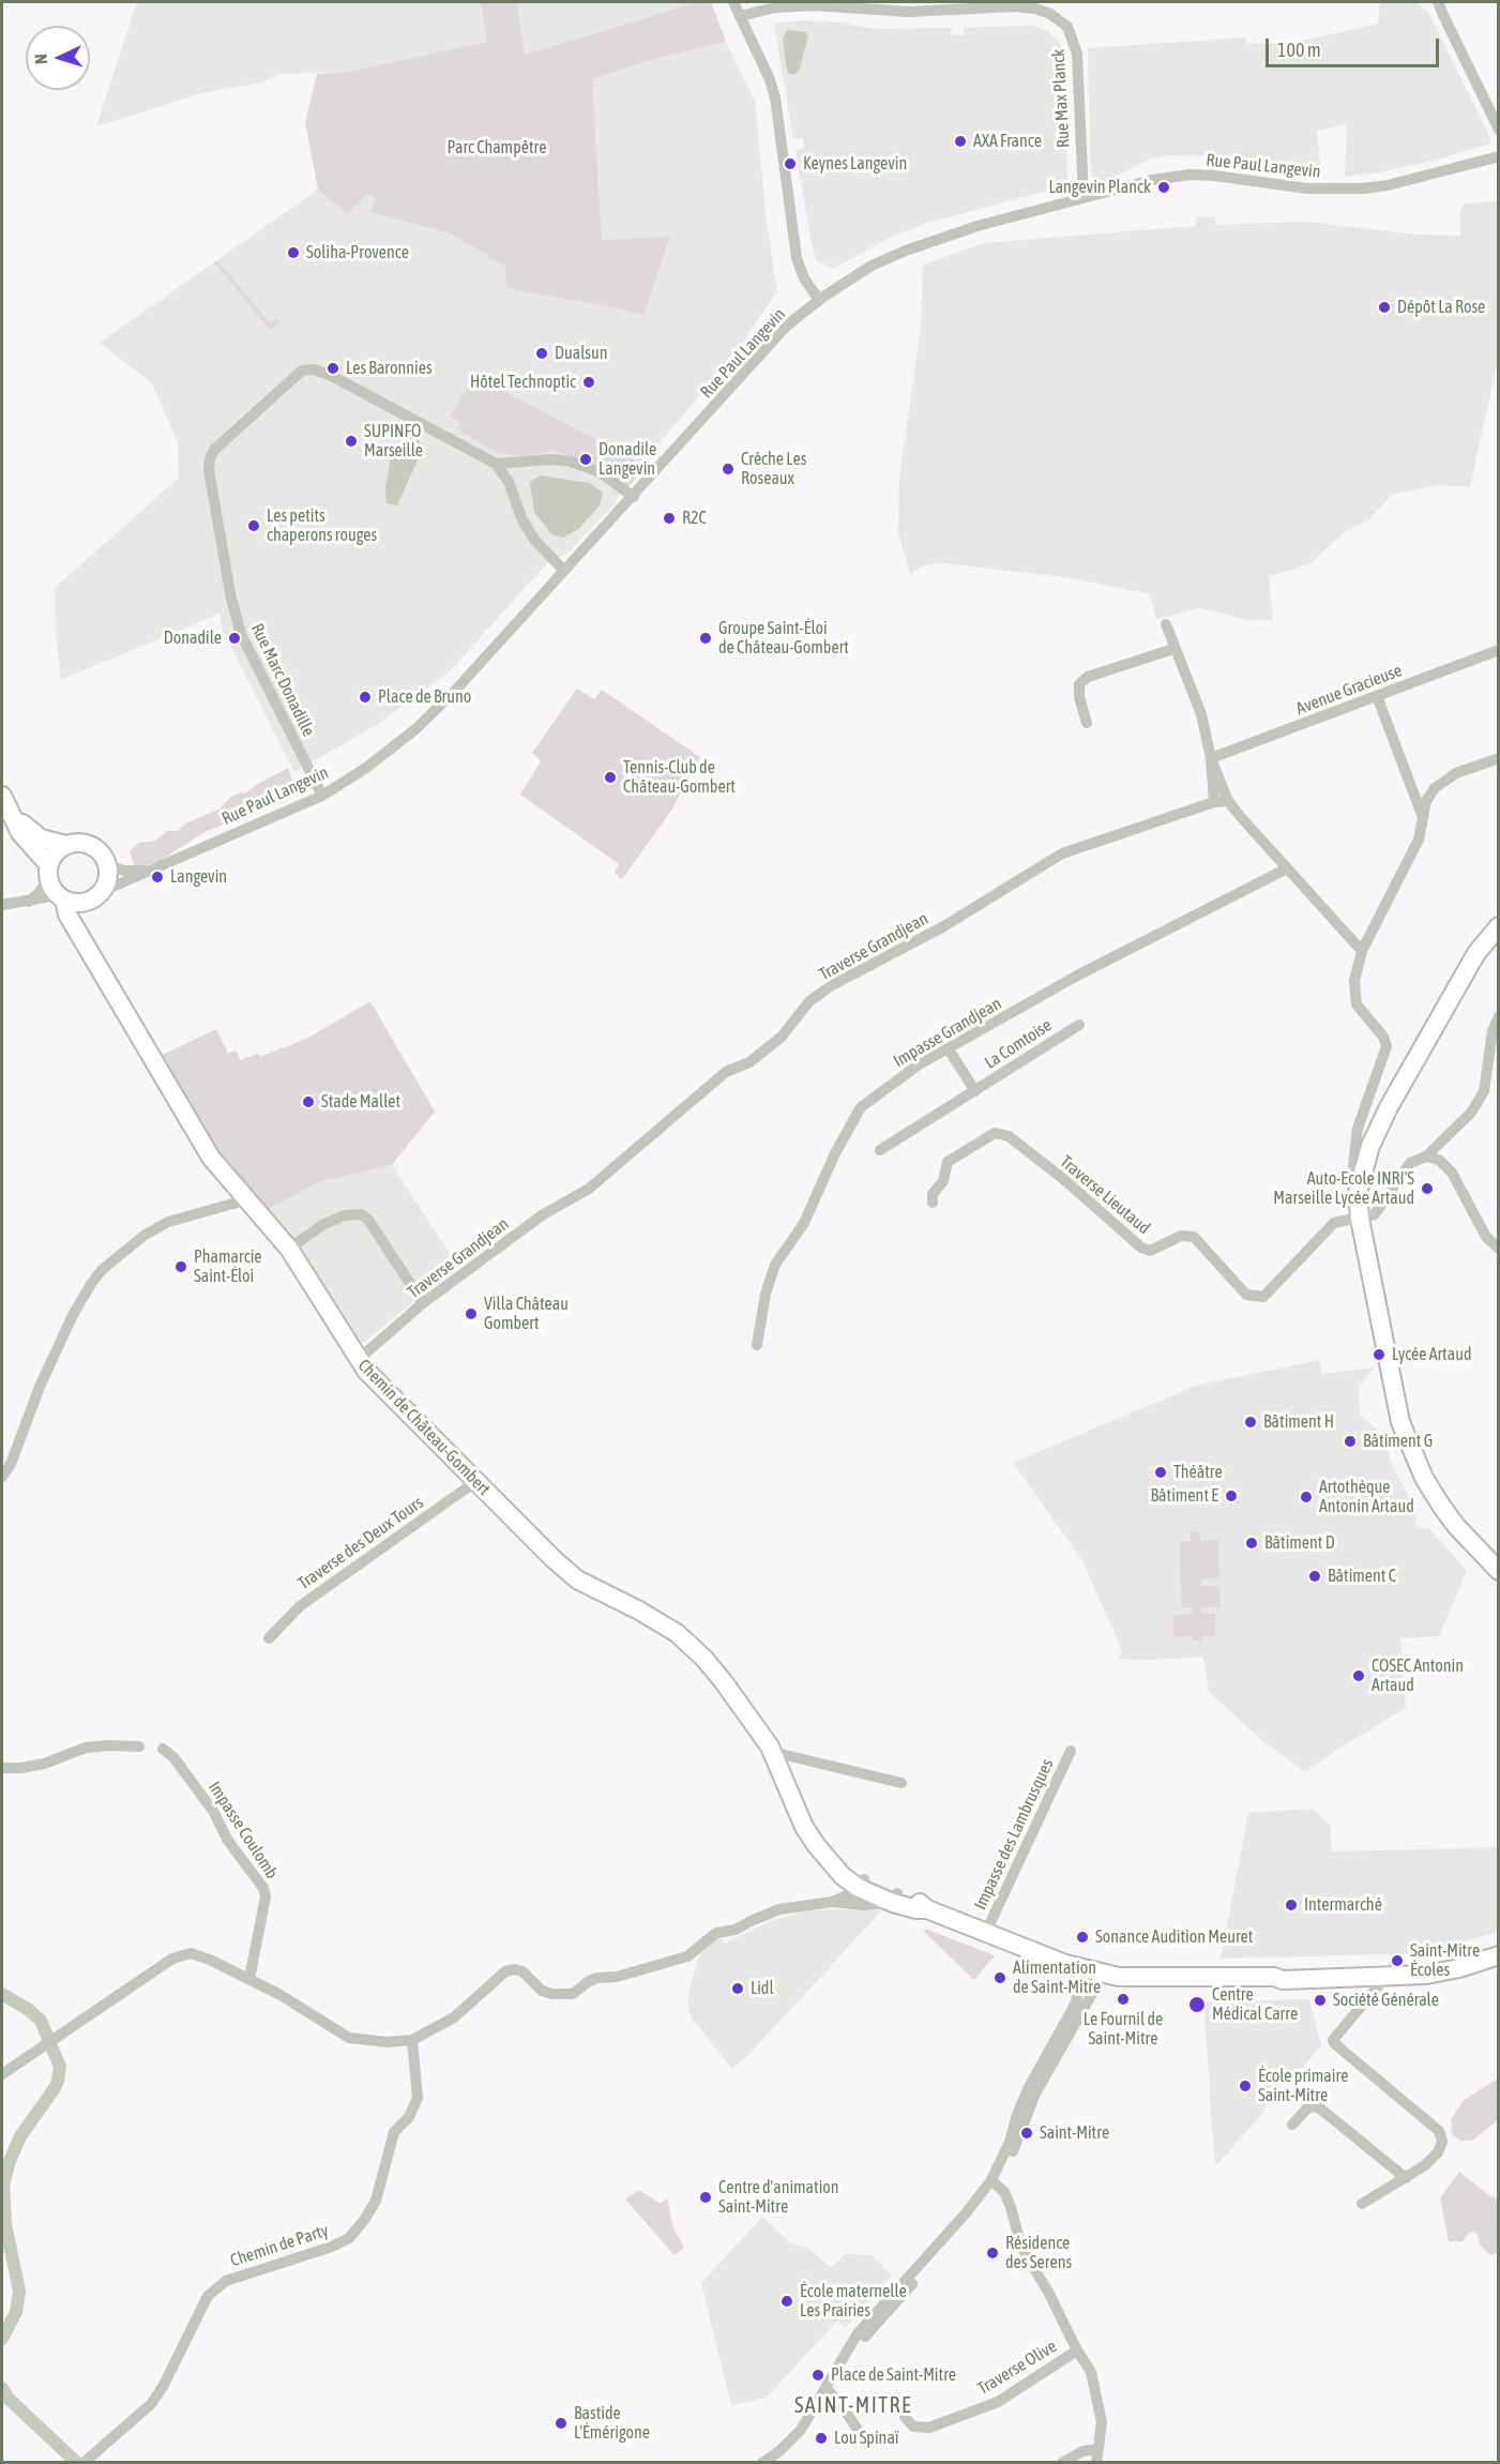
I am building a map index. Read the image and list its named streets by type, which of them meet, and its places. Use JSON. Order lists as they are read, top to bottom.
{
  "streets": {
    "street": [
      "Rue Max Planck",
      "Rue Paul Langevin",
      "Rue Marc Donadille",
      "Avenue Gracieuse",
      "Traverse Grandjean",
      "Impasse Grandjean",
      "La Comtoise",
      "Traverse Lieutaud",
      "Chemin de Château-Gombert",
      "Traverse des Deux Tours",
      "Impasse Coulomb",
      "Impasse des Lambrusques",
      "Chemin de Party",
      "Traverse Olive"
    ]
  },
  "crossings": [
    ["Rue Max Planck", "Rue Paul Langevin"],
    ["Rue Paul Langevin", "Rue Marc Donadille"],
    ["Rue Paul Langevin", "Chemin de Château-Gombert"],
    ["Traverse Grandjean", "Chemin de Château-Gombert"],
    ["Impasse Grandjean", "La Comtoise"],
    ["Chemin de Château-Gombert", "Traverse des Deux Tours"],
    ["Chemin de Château-Gombert", "Impasse des Lambrusques"]
  ],
  "districts": ["SAINT-MITRE"],
  "parks": ["Parc Champêtre"],
  "places": [
    "AXA France",
    "Keynes Langevin",
    "Langevin Planck",
    "Soliha-Provence",
    "Dépôt La Rose",
    "Dualsun",
    "Les Baronnies",
    "Hôtel Technoptic",
    "SUPINFO Marseille",
    "Donadile Langevin",
    "Crèche Les Roseaux",
    "R2C",
    "Les petits chaperons rouges",
    "Donadile",
    "Groupe Saint-Éloi de Château-Gombert",
    "Place de Bruno",
    "Tennis-Club de Château-Gombert",
    "Langevin",
    "Stade Mallet",
    "Auto-Ecole INRI'S Marseille Lycée Artaud",
    "Phamarcie Saint-Éloi",
    "Villa Château Gombert",
    "Lycée Artaud",
    "Bâtiment H",
    "Bâtiment G",
    "Théâtre",
    "Bâtiment E",
    "Artothèque Antonin Artaud",
    "Bâtiment D",
    "Bâtiment C",
    "COSEC Antonin Artaud",
    "Intermarché",
    "Sonance Audition Meuret",
    "Saint-Mitre Écoles",
    "Alimentation de Saint-Mitre",
    "Lidl",
    "Le Fournil de Saint-Mitre",
    "Société Générale",
    "Centre Médical Carre",
    "École primaire Saint-Mitre",
    "Saint-Mitre",
    "Centre d'animation Saint-Mitre",
    "Résidence des Serens",
    "École maternelle Les Prairies",
    "Place de Saint-Mitre",
    "Bastide L'Émérigone",
    "Lou Spinaï"
  ],
  "scale_bar": "100 m",
  "north": "left"
}
